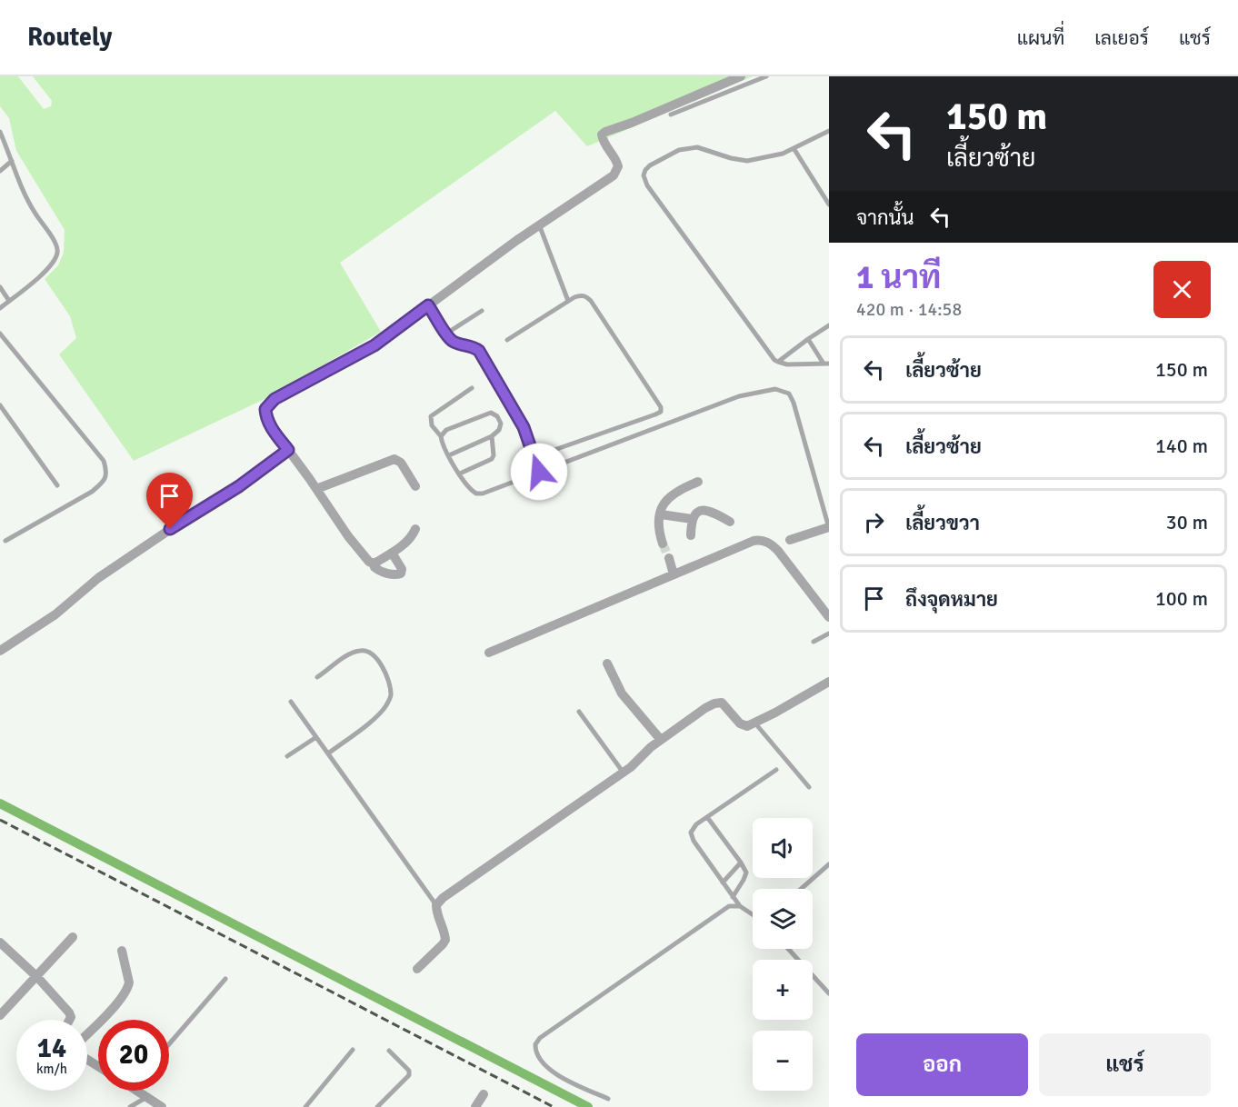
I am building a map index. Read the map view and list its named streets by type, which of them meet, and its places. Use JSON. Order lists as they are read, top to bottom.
{
  "page": {
    "header": "Routely",
    "nav": ["แผนที่", "เลเยอร์", "แชร์"],
    "turn": ["150 m", "เลี้ยวซ้าย"],
    "then": "จากนั้น",
    "heading": ["1 นาที", "420 m · 14:58"],
    "list": [
      {
        "name": "เลี้ยวซ้าย",
        "value": "150 m"
      },
      {
        "name": "เลี้ยวซ้าย",
        "value": "140 m"
      },
      {
        "name": "เลี้ยวขวา",
        "value": "30 m"
      },
      {
        "name": "ถึงจุดหมาย",
        "value": "100 m"
      }
    ],
    "map_buttons": ["+", "−"],
    "speed": "14 km/h",
    "limit": "20",
    "buttons": ["ออก", "แชร์"]
  }
}
